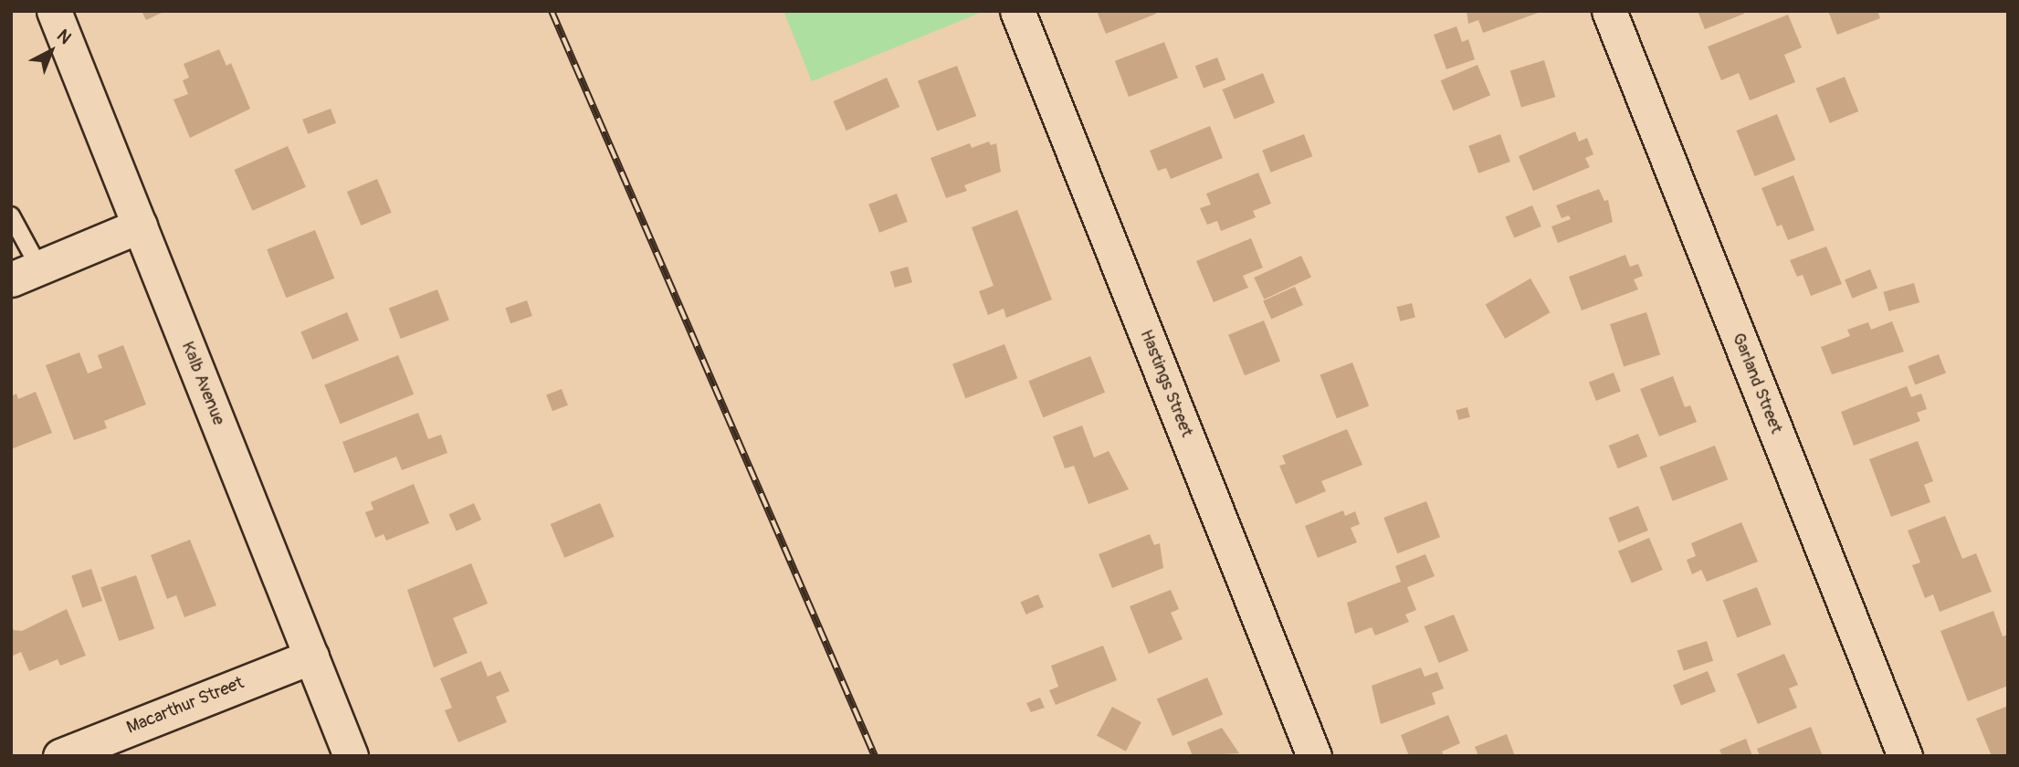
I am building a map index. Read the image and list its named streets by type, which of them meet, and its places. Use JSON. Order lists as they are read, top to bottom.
{
  "streets": {
    "street": [
      "Kalb Avenue",
      "Hastings Street",
      "Garland Street",
      "Macarthur Street"
    ]
  },
  "crossings": [
    ["Kalb Avenue", "Macarthur Street"]
  ],
  "north": "top right"
}
